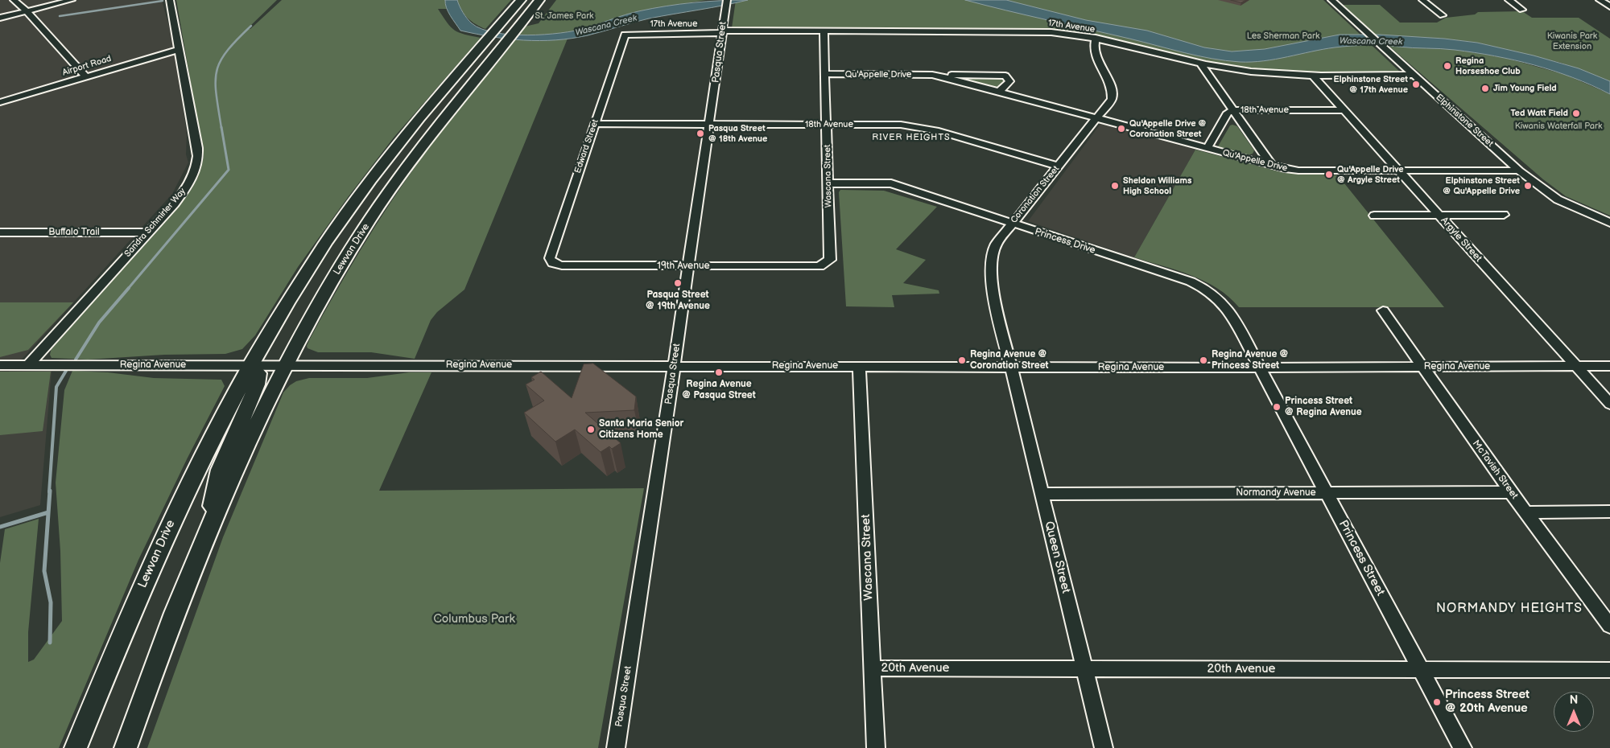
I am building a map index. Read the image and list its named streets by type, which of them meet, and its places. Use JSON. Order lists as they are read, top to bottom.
{
  "streets": {
    "main road": ["Lewvan Drive"],
    "street": [
      "17th Avenue",
      "Pasqua Street",
      "Airport Road",
      "Qu'Appelle Drive",
      "18th Avenue",
      "Elphinstone Street",
      "Edward Street",
      "Wascana Street",
      "Coronation Street",
      "Sandra Schmirler Way",
      "Buffalo Trail",
      "Argyle Street",
      "Princess Drive",
      "19th Avenue",
      "Regina Avenue",
      "McTavish Street",
      "Normandy Avenue",
      "Queen Street",
      "Princess Street",
      "20th Avenue"
    ]
  },
  "crossings": [
    ["17th Avenue", "Pasqua Street"],
    ["17th Avenue", "Elphinstone Street"],
    ["17th Avenue", "Edward Street"],
    ["17th Avenue", "Wascana Street"],
    ["17th Avenue", "Coronation Street"],
    ["17th Avenue", "Argyle Street"],
    ["Pasqua Street", "18th Avenue"],
    ["Pasqua Street", "19th Avenue"],
    ["Pasqua Street", "Regina Avenue"],
    ["Airport Road", "Sandra Schmirler Way"],
    ["Qu'Appelle Drive", "18th Avenue"],
    ["Qu'Appelle Drive", "Elphinstone Street"],
    ["Qu'Appelle Drive", "Wascana Street"],
    ["Qu'Appelle Drive", "Coronation Street"],
    ["Qu'Appelle Drive", "Argyle Street"],
    ["18th Avenue", "Edward Street"],
    ["18th Avenue", "Wascana Street"],
    ["18th Avenue", "Coronation Street"],
    ["18th Avenue", "Argyle Street"],
    ["Edward Street", "19th Avenue"],
    ["Wascana Street", "Princess Drive"],
    ["Wascana Street", "19th Avenue"],
    ["Wascana Street", "Regina Avenue"],
    ["Wascana Street", "20th Avenue"],
    ["Coronation Street", "Princess Drive"],
    ["Coronation Street", "Regina Avenue"],
    ["Coronation Street", "Queen Street"],
    ["Sandra Schmirler Way", "Buffalo Trail"],
    ["Sandra Schmirler Way", "Regina Avenue"],
    ["Argyle Street", "Regina Avenue"],
    ["Princess Drive", "Regina Avenue"],
    ["Princess Drive", "Princess Street"],
    ["Lewvan Drive", "Regina Avenue"],
    ["Regina Avenue", "McTavish Street"],
    ["Regina Avenue", "Queen Street"],
    ["Regina Avenue", "Princess Street"],
    ["McTavish Street", "Normandy Avenue"],
    ["Normandy Avenue", "Queen Street"],
    ["Normandy Avenue", "Princess Street"],
    ["Queen Street", "20th Avenue"],
    ["Princess Street", "20th Avenue"]
  ],
  "districts": ["RIVER HEIGHTS", "NORMANDY HEIGHTS"],
  "water": ["Wascana Creek"],
  "parks": [
    "St. James Park",
    "Les Sherman Park",
    "Kiwanis Park Extension",
    "Kiwanis Waterfall Park",
    "Columbus Park"
  ],
  "places": [
    "Regina Horseshoe Club",
    "Elphinstone Street @ 17th Avenue",
    "Jim Young Field",
    "Ted Watt Field",
    "Qu'Appelle Drive @ Coronation Street",
    "Pasqua Street @ 18th Avenue",
    "Qu'Appelle Drive @ Argyle Street",
    "Sheldon Williams High School",
    "Elphinstone Street @ Qu'Appelle Drive",
    "Pasqua Street @ 19th Avenue",
    "Regina Avenue @ Coronation Street",
    "Regina Avenue @ Princess Street",
    "Regina Avenue @ Pasqua Street",
    "Princess Street @ Regina Avenue",
    "Santa Maria Senior Citizens Home",
    "Princess Street @ 20th Avenue"
  ],
  "north": "top"
}
